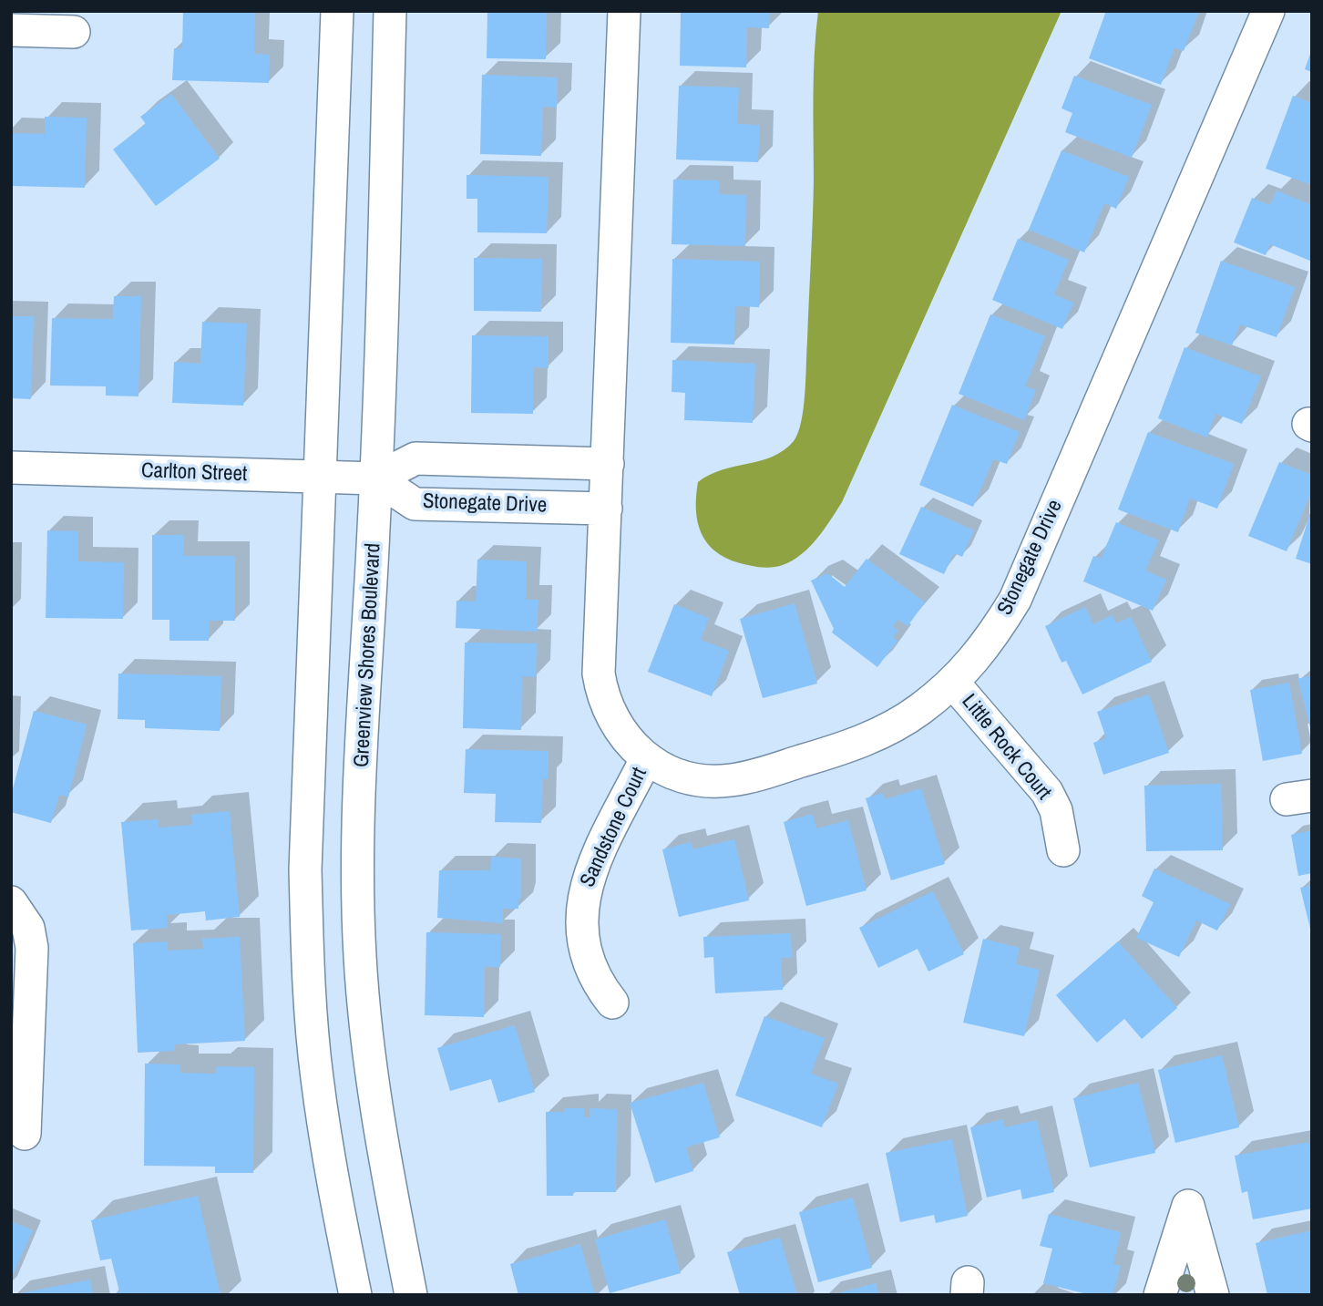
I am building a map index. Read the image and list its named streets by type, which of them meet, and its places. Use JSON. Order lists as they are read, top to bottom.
{
  "streets": {
    "street": [
      "Carlton Street",
      "Stonegate Drive",
      "Greenview Shores Boulevard",
      "Little Rock Court",
      "Sandstone Court"
    ]
  },
  "crossings": [
    ["Carlton Street", "Stonegate Drive"],
    ["Carlton Street", "Greenview Shores Boulevard"],
    ["Stonegate Drive", "Greenview Shores Boulevard"],
    ["Stonegate Drive", "Little Rock Court"],
    ["Stonegate Drive", "Sandstone Court"]
  ]
}
